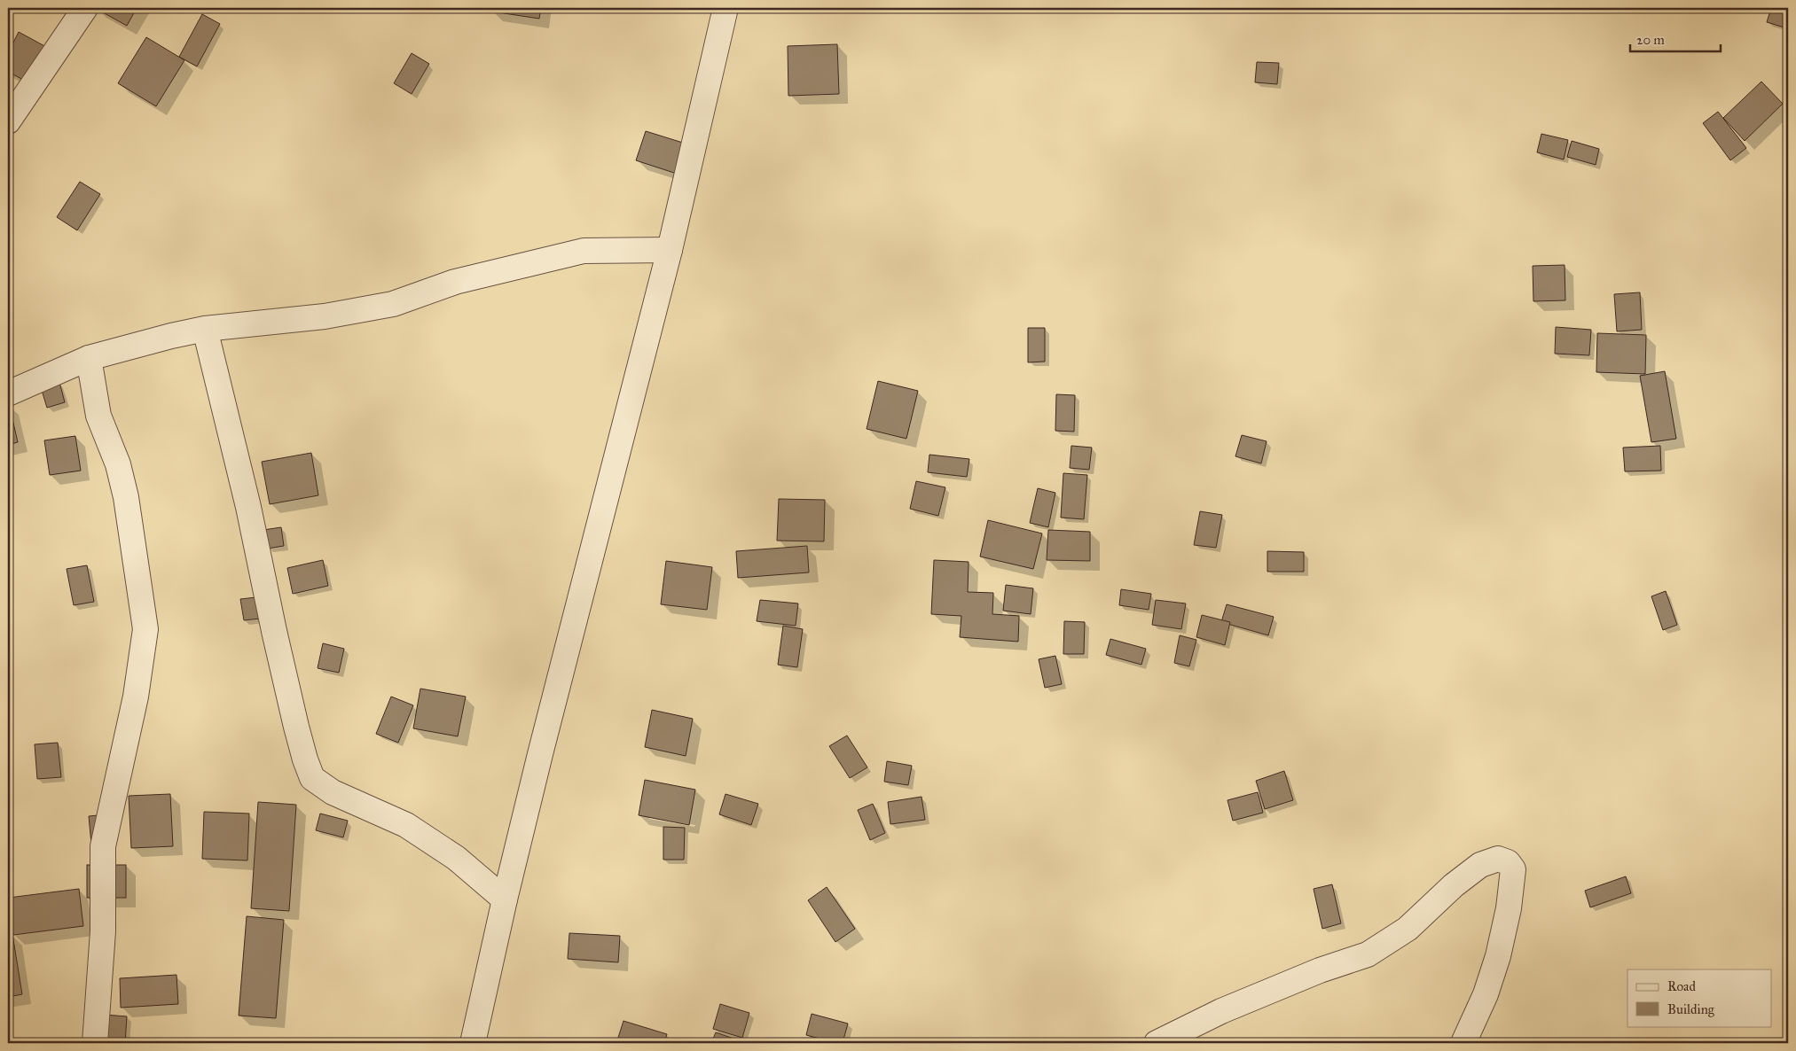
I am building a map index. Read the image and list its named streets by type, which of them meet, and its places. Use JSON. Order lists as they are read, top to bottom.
{
  "legend": ["Road", "Building"],
  "scale_bar": "20 m"
}
